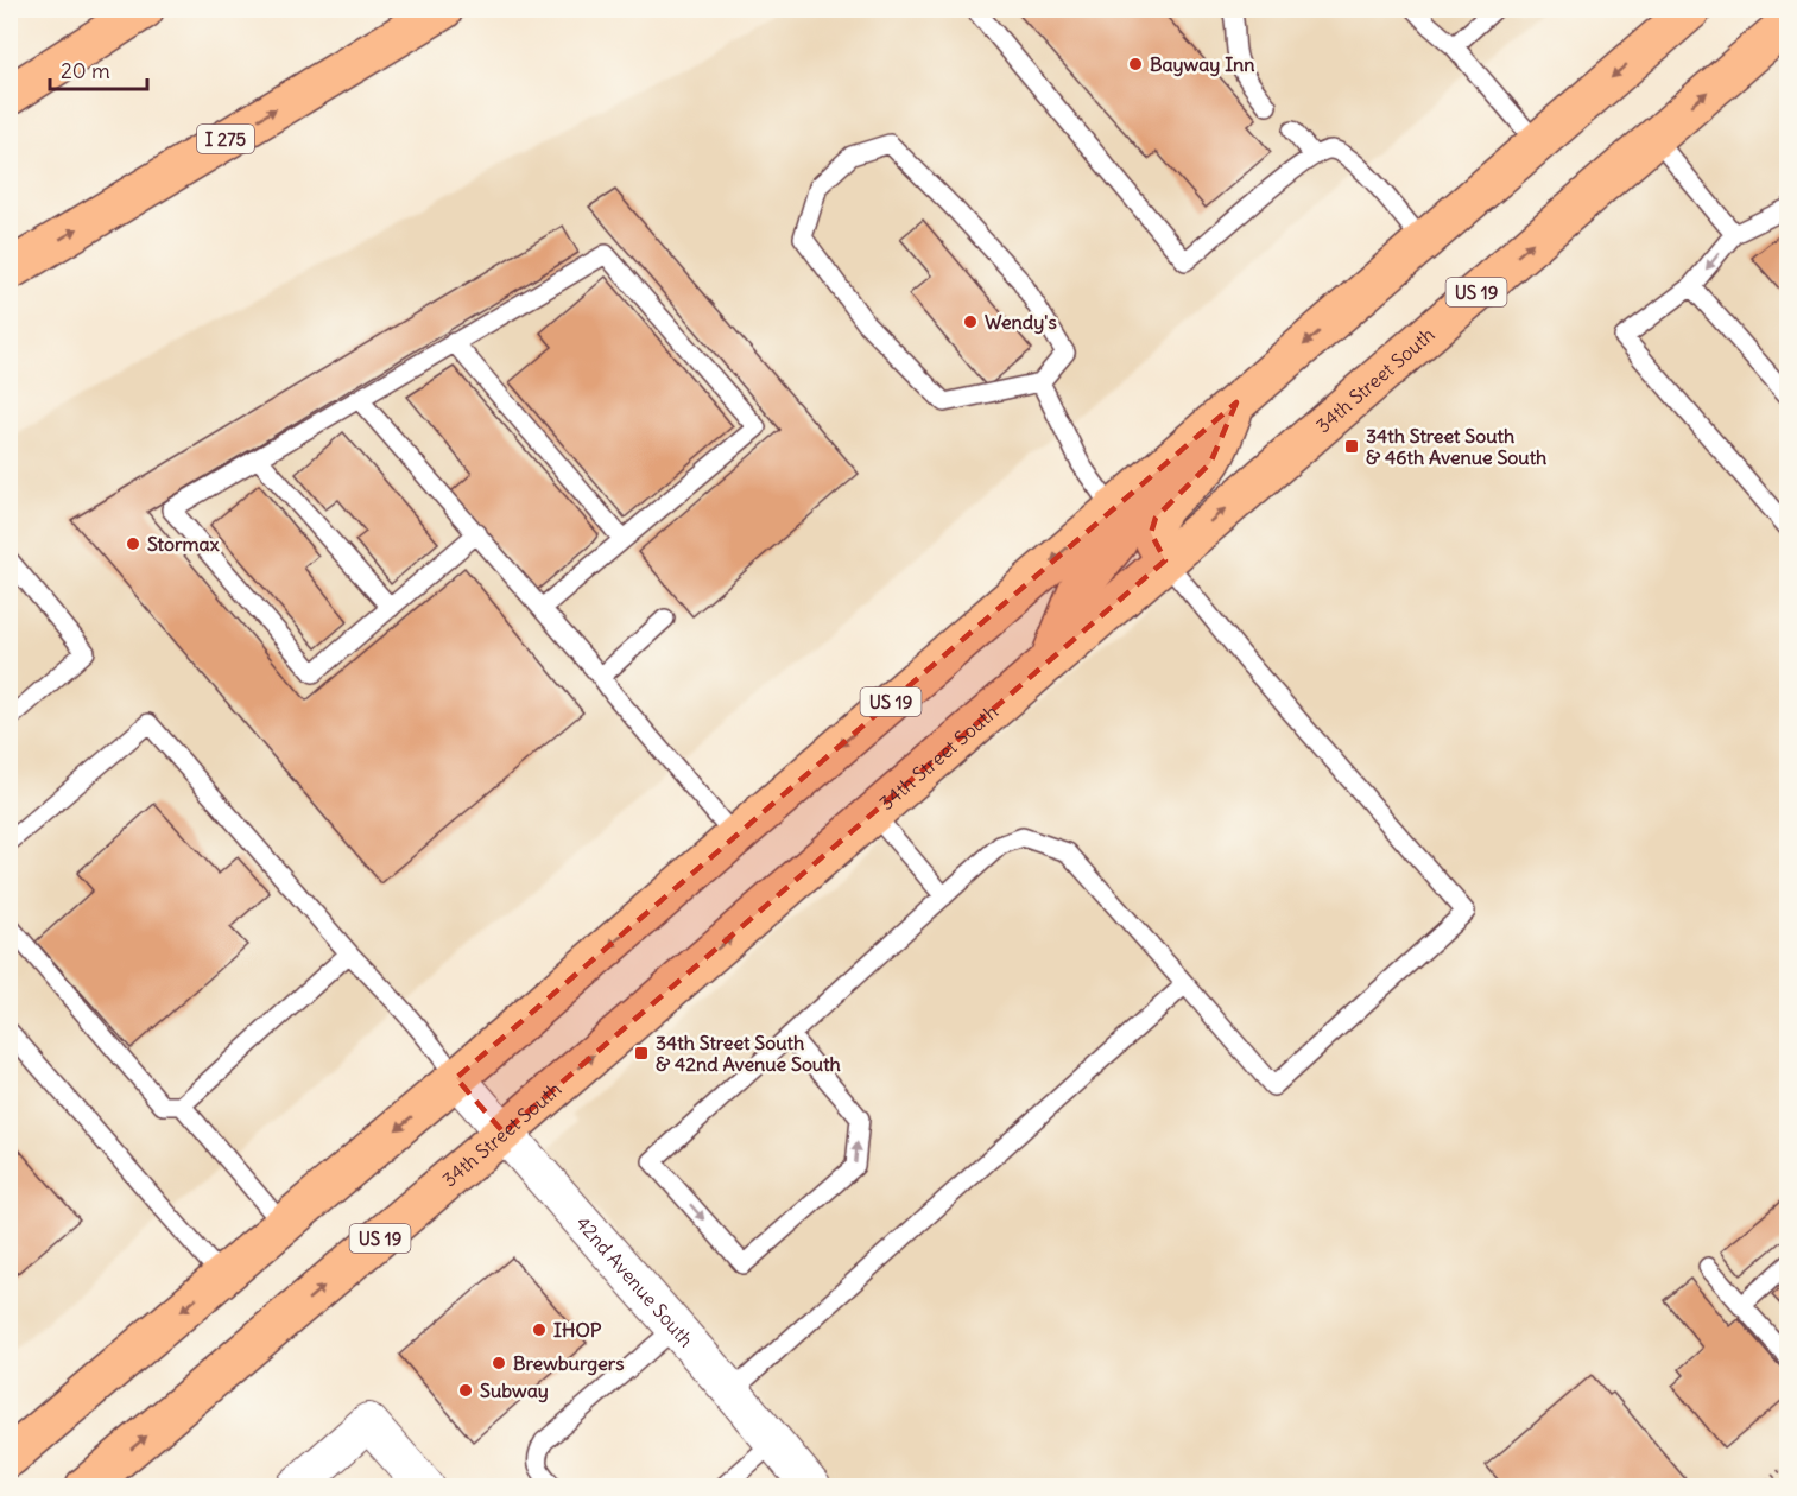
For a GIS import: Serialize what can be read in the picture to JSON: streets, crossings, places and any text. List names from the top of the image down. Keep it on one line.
{"streets":{"highway":["I 275","US 19","34th Street South"],"street":["42nd Avenue South"]},"crossings":[["US 19","42nd Avenue South"],["34th Street South","42nd Avenue South"]],"places":{"other":["Bayway Inn","Wendy's","Stormax","IHOP","Brewburgers","Subway"],"transit":["34th Street South & 46th Avenue South","34th Street South & 42nd Avenue South"]},"scale_bar":"20 m"}
